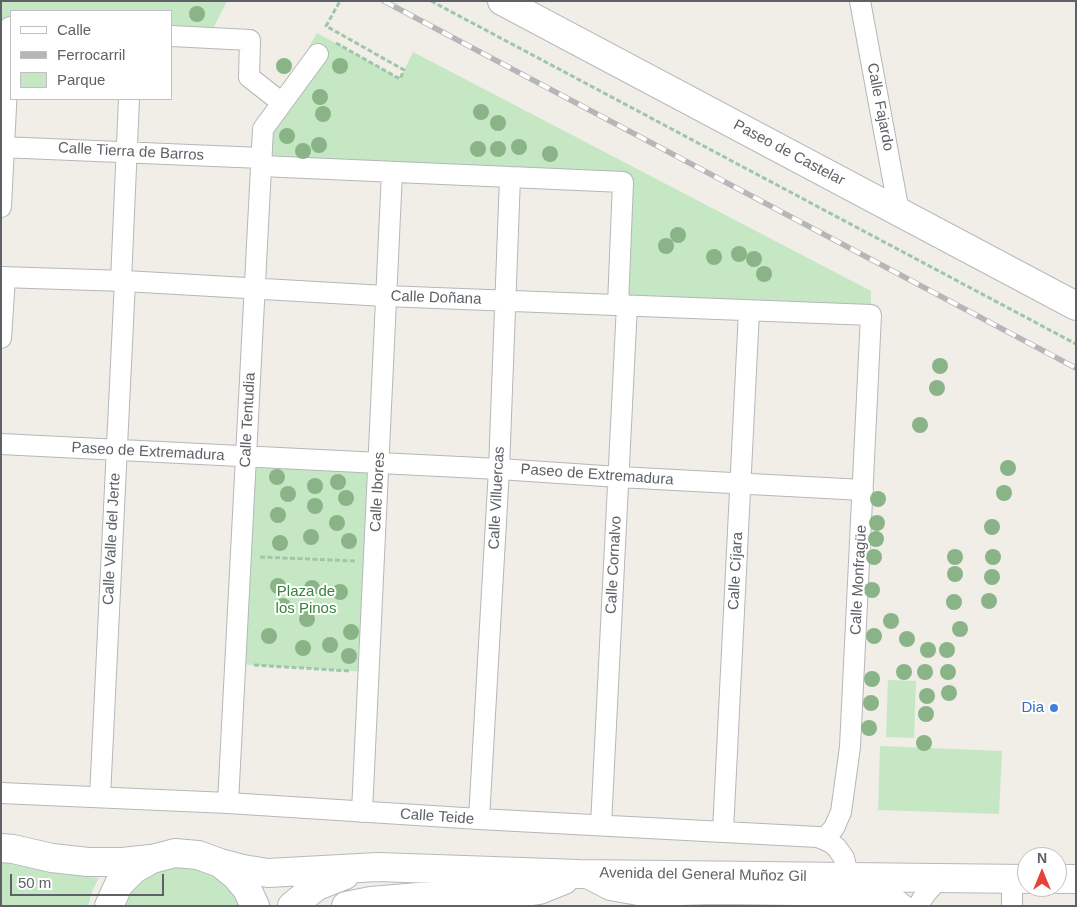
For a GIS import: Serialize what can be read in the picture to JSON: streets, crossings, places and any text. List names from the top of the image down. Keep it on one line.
{"streets":{"main road":["Paseo de Castelar","Avenida del General Muñoz Gil"],"street":["Calle Fajardo","Calle Tierra de Barros","Calle Doñana","Calle Tentudia","Paseo de Extremadura","Calle Ibores","Calle Villuercas","Calle Valle del Jerte","Calle Cornalvo","Calle Cíjara","Calle Monfragüe","Calle Teide"]},"crossings":[["Calle Fajardo","Paseo de Castelar"],["Calle Tierra de Barros","Calle Tentudia"],["Calle Tierra de Barros","Calle Ibores"],["Calle Tierra de Barros","Calle Villuercas"],["Calle Tierra de Barros","Calle Valle del Jerte"],["Calle Tierra de Barros","Calle Cornalvo"],["Calle Doñana","Calle Tentudia"],["Calle Doñana","Calle Ibores"],["Calle Doñana","Calle Villuercas"],["Calle Doñana","Calle Valle del Jerte"],["Calle Doñana","Calle Cornalvo"],["Calle Doñana","Calle Cíjara"],["Calle Doñana","Calle Monfragüe"],["Calle Tentudia","Paseo de Extremadura"],["Calle Tentudia","Calle Teide"],["Paseo de Extremadura","Calle Ibores"],["Paseo de Extremadura","Calle Villuercas"],["Paseo de Extremadura","Calle Valle del Jerte"],["Paseo de Extremadura","Calle Cornalvo"],["Paseo de Extremadura","Calle Cíjara"],["Paseo de Extremadura","Calle Monfragüe"],["Calle Ibores","Calle Teide"],["Calle Villuercas","Calle Cornalvo"],["Calle Villuercas","Calle Teide"],["Calle Valle del Jerte","Calle Teide"],["Calle Cornalvo","Calle Teide"],["Calle Cíjara","Calle Teide"],["Calle Monfragüe","Calle Teide"]],"parks":["Plaza de los Pinos"],"places":["Dia"],"legend":["Calle","Ferrocarril","Parque"],"scale_bar":"50 m","north":"top"}
